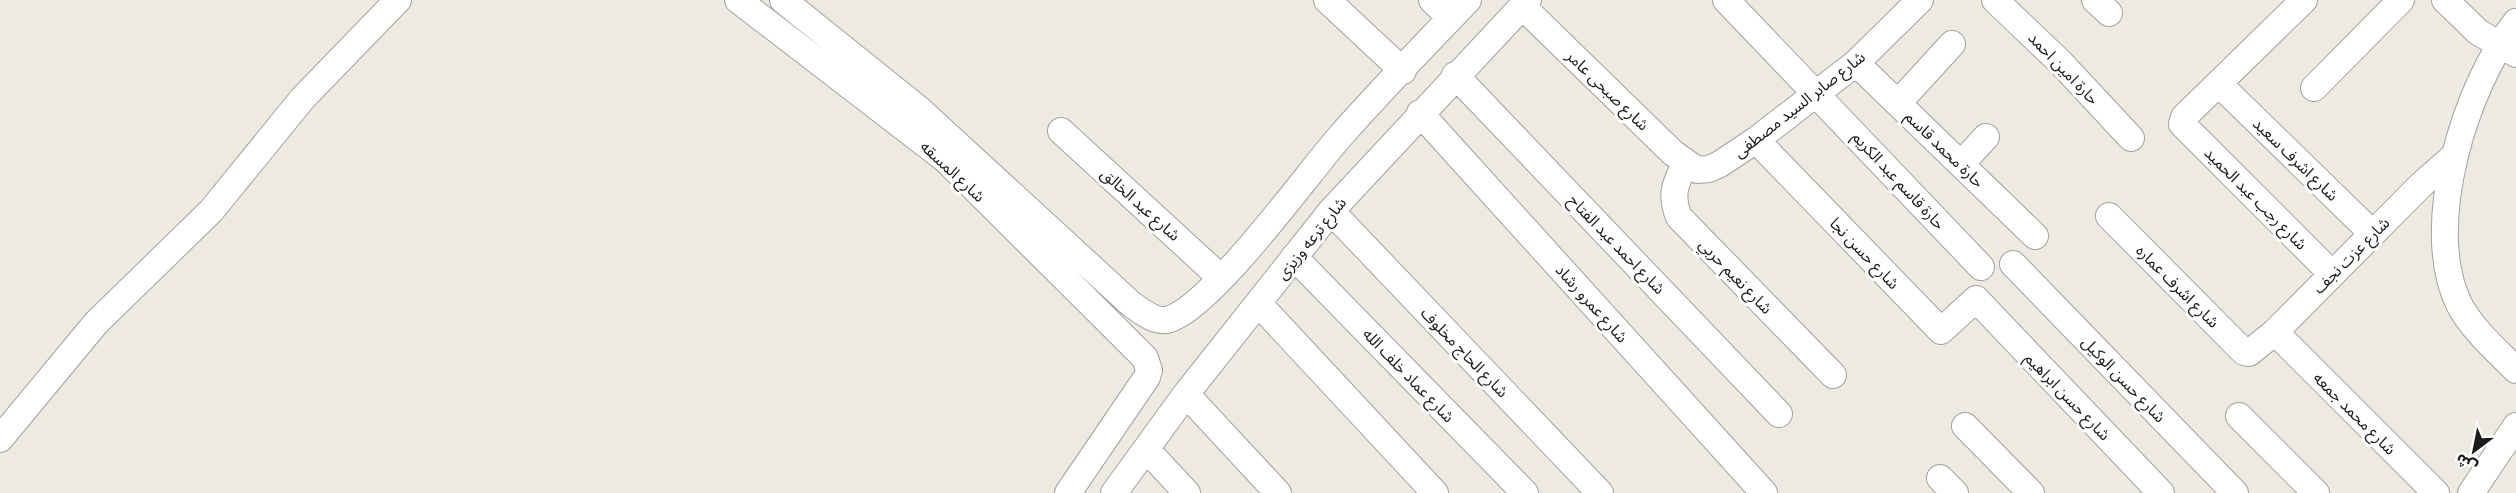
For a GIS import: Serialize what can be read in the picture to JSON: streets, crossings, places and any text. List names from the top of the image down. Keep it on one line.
{"streets":{"street":["حارة امين احمد","شارع صبحى عامر","شارع صابر السيد مصطفى","حارة محمد قاسم","شارع اشرف سعيد","شارع المسقه","حارة قاسم عبد الكريم","شارع رجب عبد الحميد","شارع عبد الخالق","شارع ترعه وزيزى","شارع احمد عبد الفتاح","شارع حسن نجا","شارع عزت نجف","شارع نعيم حربي","شارع اشرف عماره","شارع عمرو رشاد","شارع الحاج مخلوف","شارع عماد خلف الله","شارع حسن الوكيل","شارع حسن ابراهيم","شارع محمد جمعه"]},"crossings":[["شارع صبحى عامر","شارع صابر السيد مصطفى"],["شارع صبحى عامر","شارع ترعه وزيزى"],["شارع صبحى عامر","شارع نعيم حربي"],["شارع صابر السيد مصطفى","حارة محمد قاسم"],["شارع صابر السيد مصطفى","حارة قاسم عبد الكريم"],["شارع صابر السيد مصطفى","شارع حسن نجا"],["شارع صابر السيد مصطفى","شارع نعيم حربي"],["شارع اشرف سعيد","شارع رجب عبد الحميد"],["شارع اشرف سعيد","شارع عزت نجف"],["شارع المسقه","شارع عبد الخالق"],["شارع رجب عبد الحميد","شارع عزت نجف"],["شارع ترعه وزيزى","شارع احمد عبد الفتاح"],["شارع ترعه وزيزى","شارع عمرو رشاد"],["شارع ترعه وزيزى","شارع الحاج مخلوف"],["شارع ترعه وزيزى","شارع عماد خلف الله"],["شارع حسن نجا","شارع حسن ابراهيم"],["شارع عزت نجف","شارع اشرف عماره"],["شارع عزت نجف","شارع محمد جمعه"]],"north":"bottom left"}
